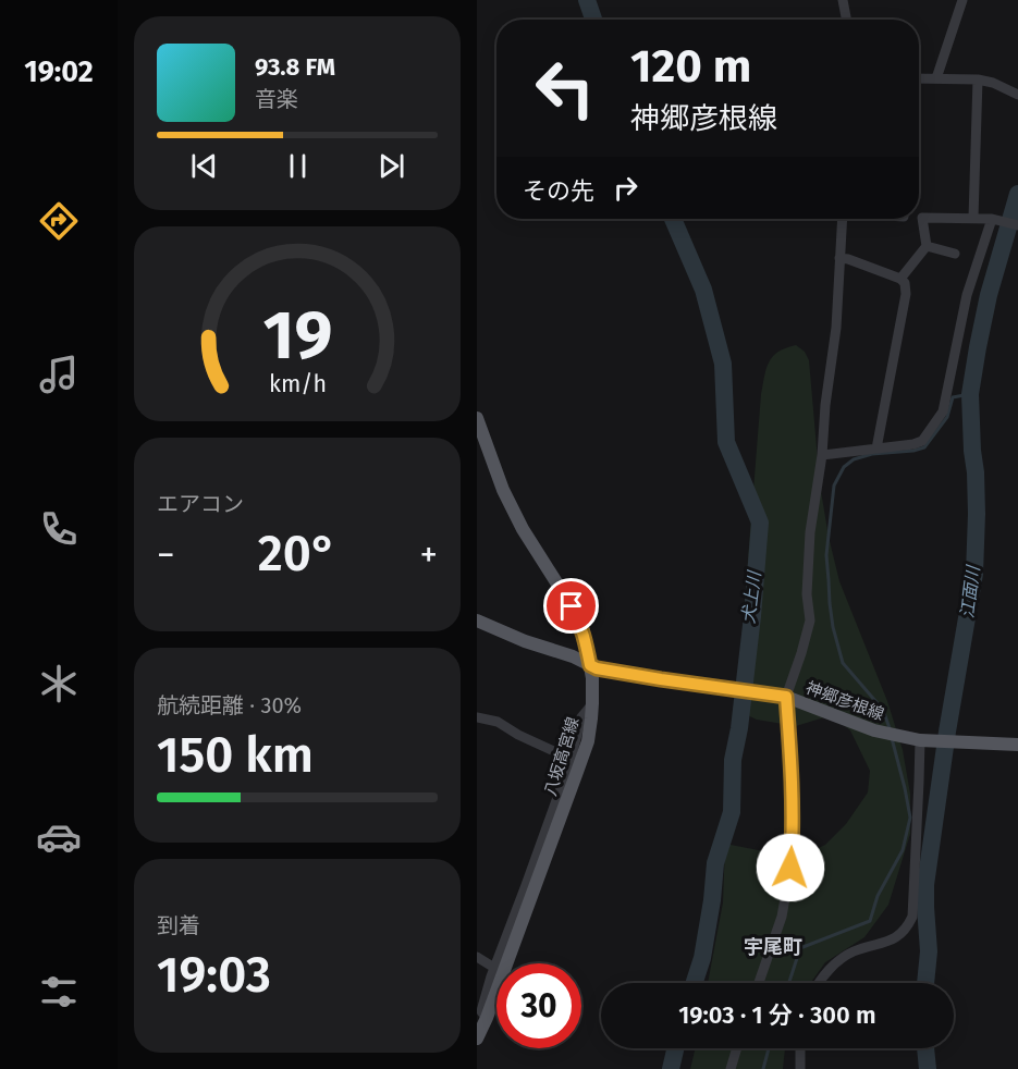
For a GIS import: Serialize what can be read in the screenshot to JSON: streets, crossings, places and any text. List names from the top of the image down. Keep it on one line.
{"streets":{"main road":["神郷彦根線","八坂高宮線"]},"crossings":[["神郷彦根線","八坂高宮線"]],"districts":["宇尾町"],"water":["江面川","犬上川"],"page":{"tabs":"19:02","turn":["120 m","神郷彦根線"],"song":["93.8 FM","音楽"],"then":"その先","tile":["エアコン",["航続距離 · 30%","150 km"],["到着","19:03"]],"heat":["−","20°","+"],"limit":"30","trip":"19:03 · 1 分 · 300 m","gauge":["19","km/h"]}}
